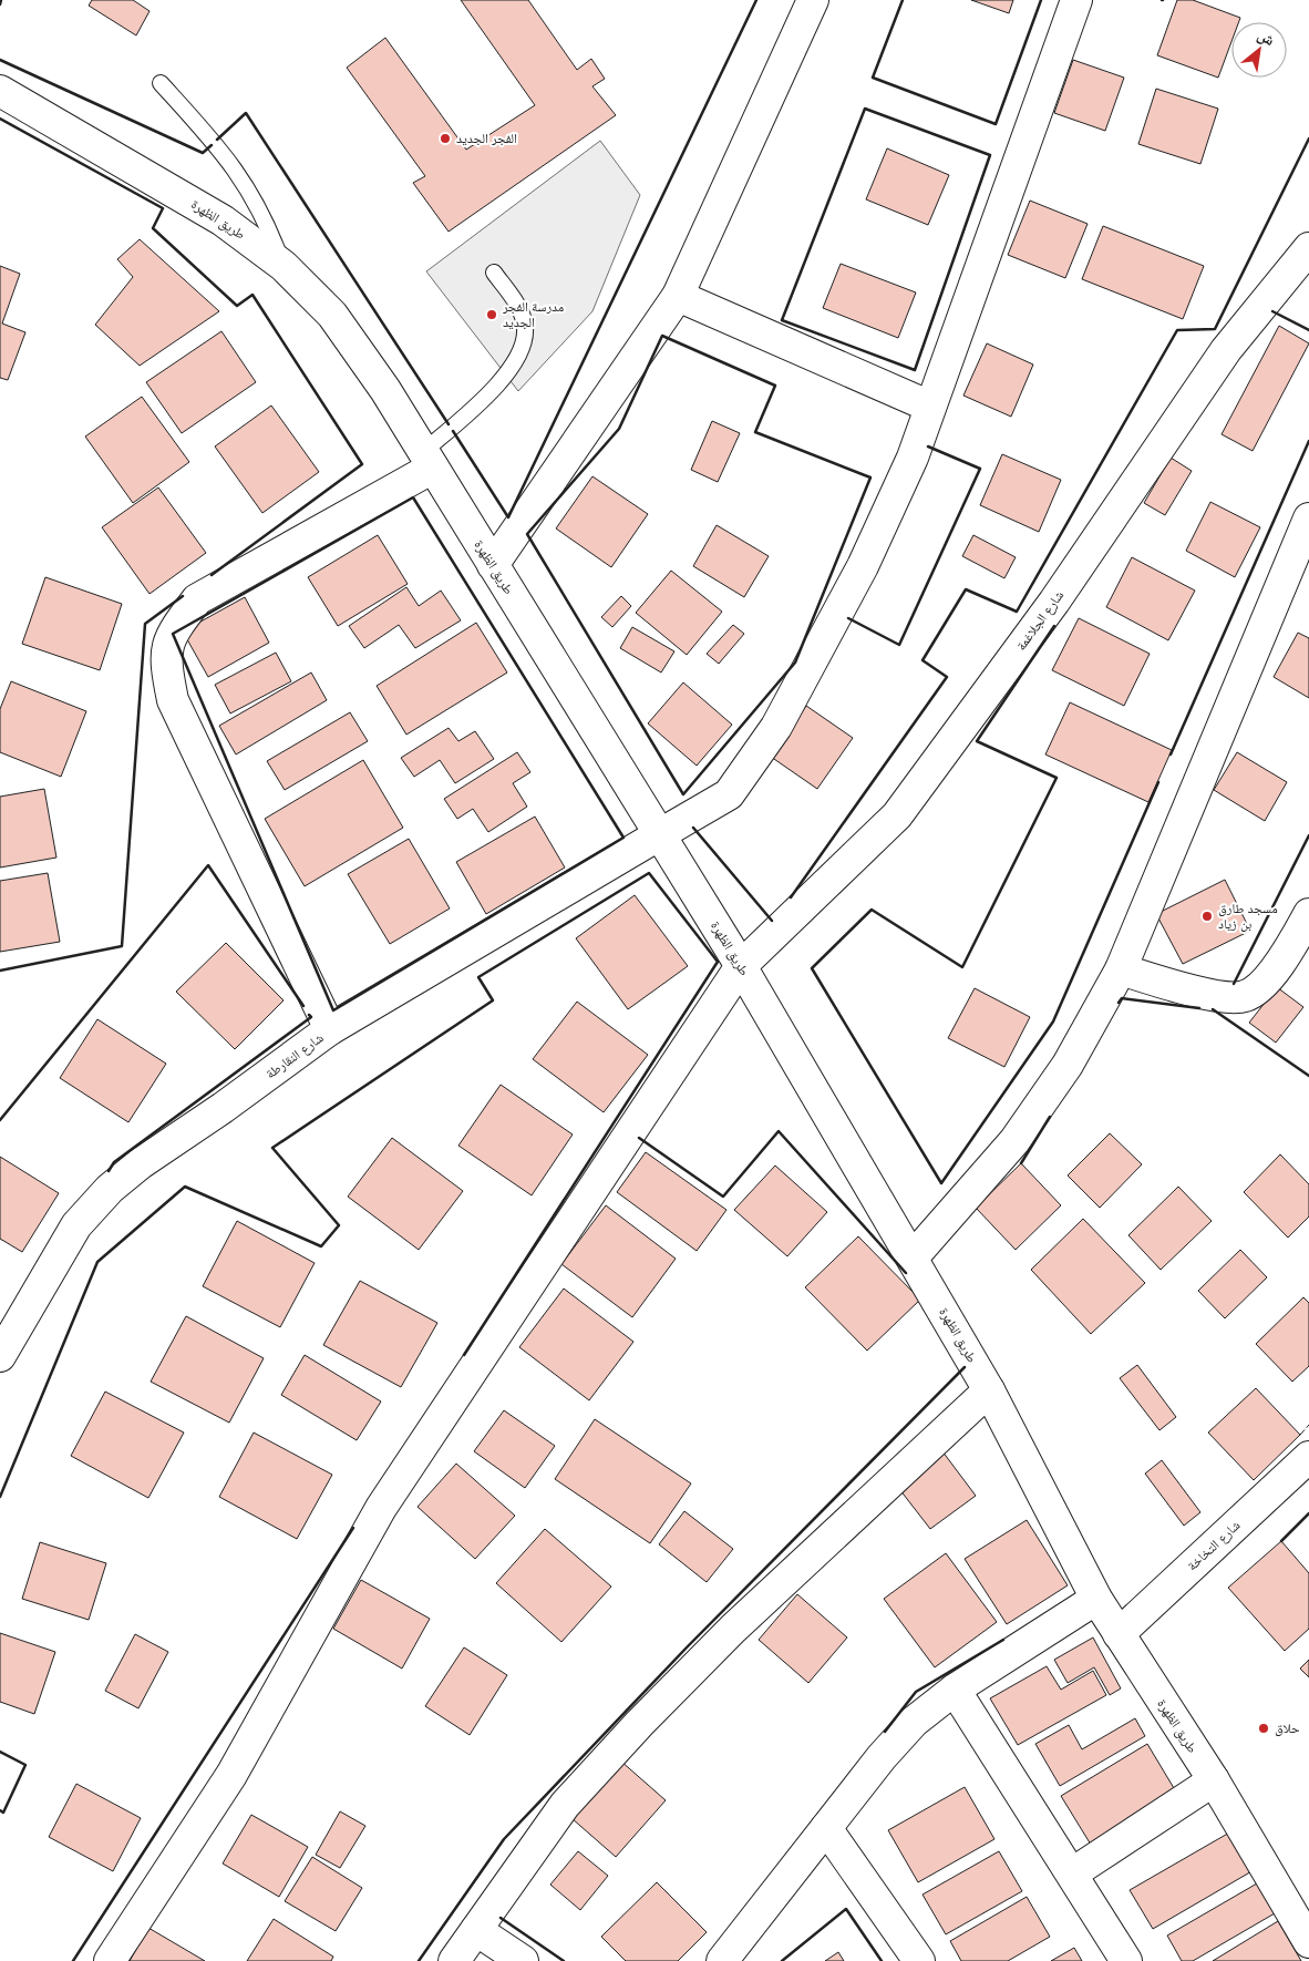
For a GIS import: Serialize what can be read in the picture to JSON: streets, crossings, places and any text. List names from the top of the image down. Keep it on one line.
{"streets":{"street":["طريق الظهرة","شارع الجلاغمة","شارع النقارطة","شارع التخاخة"]},"crossings":[["طريق الظهرة","شارع الجلاغمة"],["طريق الظهرة","شارع النقارطة"],["طريق الظهرة","شارع التخاخة"]],"places":["الفجر الجديد","مدرسة الفجر الجديد","مسجد طارق بن زياد","حلاق"],"north":"top right"}
